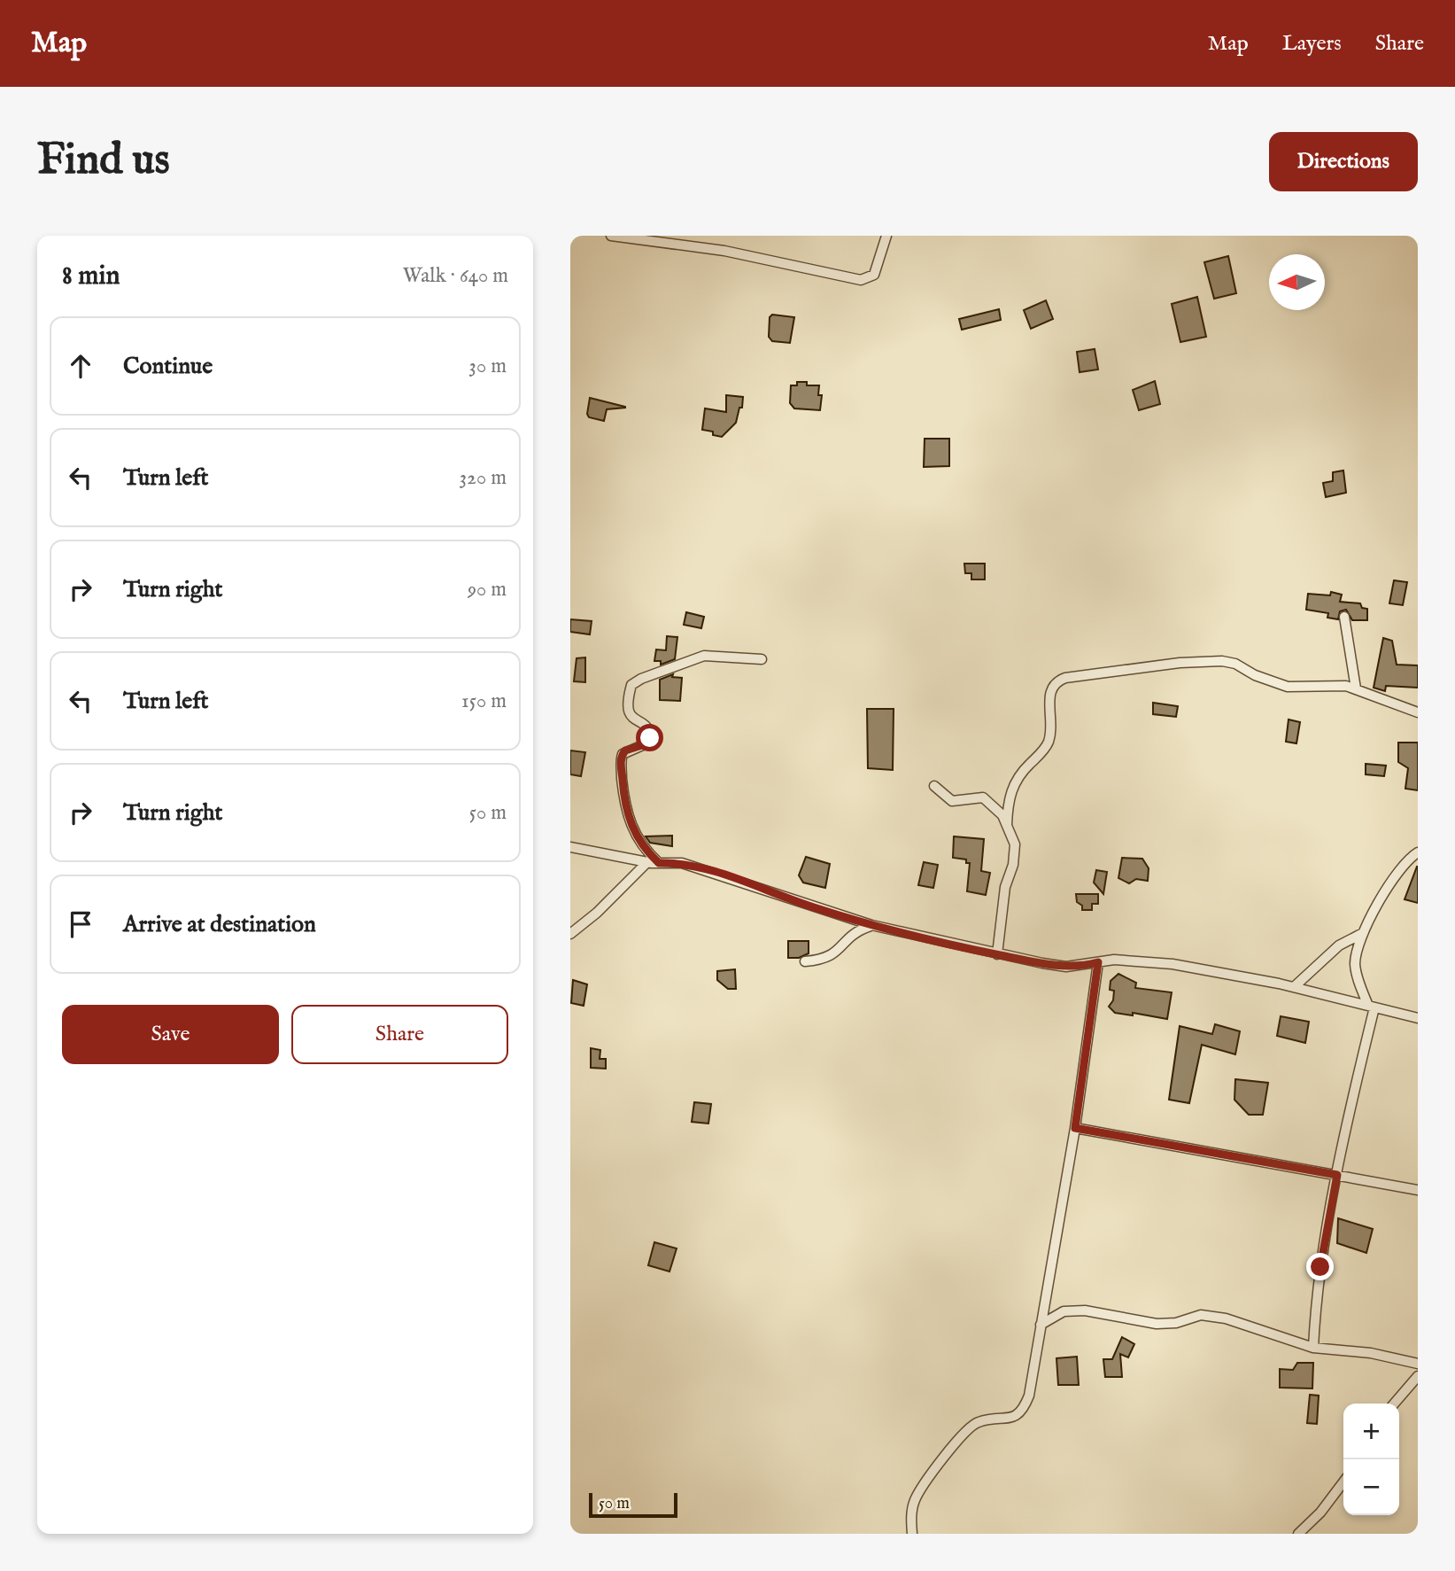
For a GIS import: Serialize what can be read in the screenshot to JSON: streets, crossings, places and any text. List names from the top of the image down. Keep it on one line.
{"scale_bar":"50 m","north":"left","page":{"header":"Map","nav":["Map","Layers","Share"],"buttons":["Directions",["Save","Share"]],"title":"Find us","heading":["8 min","Walk · 640 m"],"list":[["Continue","30 m"],["Turn left","320 m"],["Turn right","90 m"],["Turn left","150 m"],["Turn right","50 m"],"Arrive at destination"],"map_buttons":["+","−"],"scale":"50 m"}}
